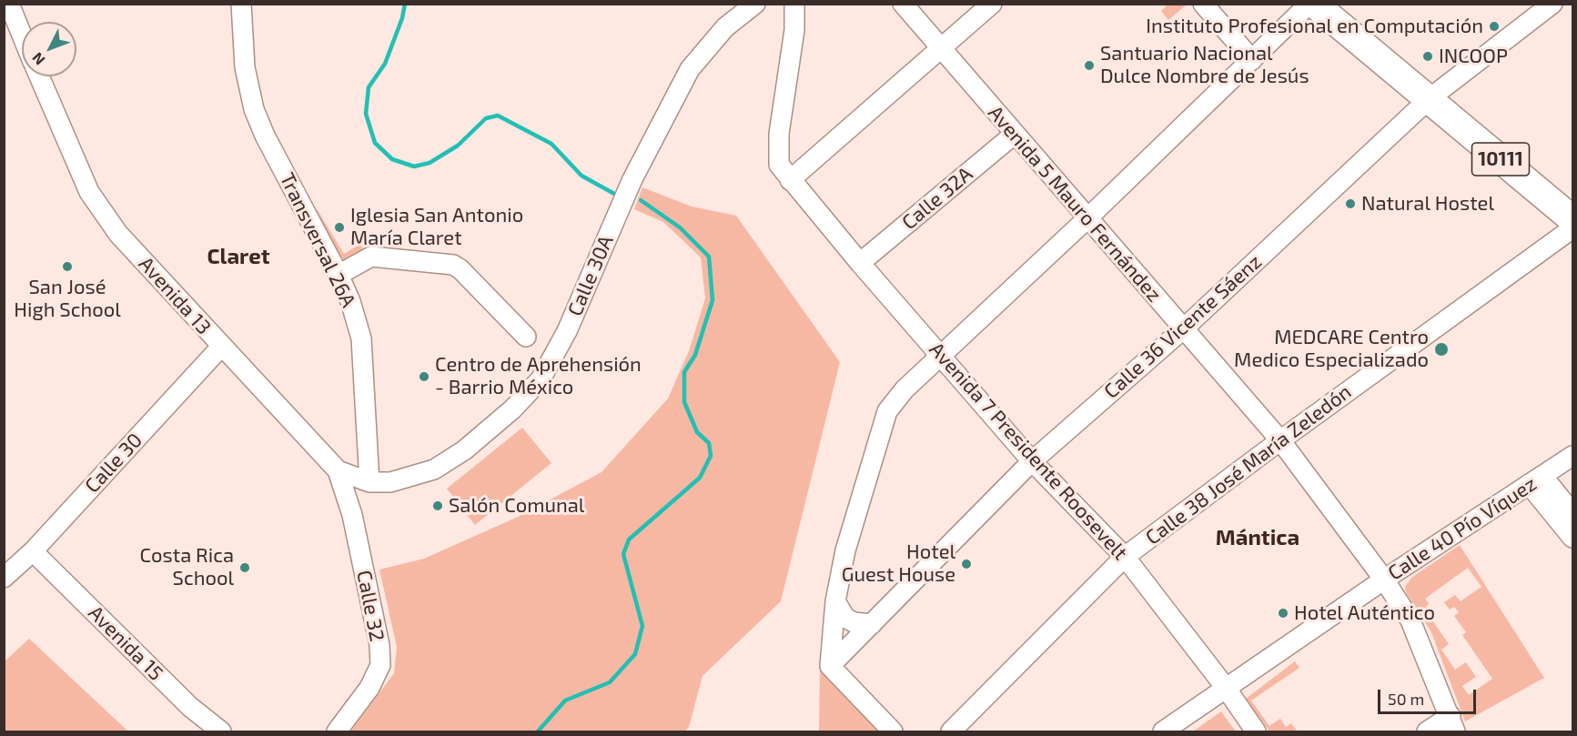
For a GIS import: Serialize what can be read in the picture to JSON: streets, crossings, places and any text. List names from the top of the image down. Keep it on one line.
{"streets":{"highway":["10111"],"street":["Calle 32A","Avenida 5 Mauro Fernández","Transversal 26A","Calle 30A","Avenida 13","Calle 36 Vicente Sáenz","Avenida 7 Presidente Roosevelt","Calle 30","Calle 38 José María Zeledón","Calle 40 Pío Víquez","Calle 32","Avenida 15"]},"crossings":[["10111","Calle 36 Vicente Sáenz"],["Calle 32A","Avenida 5 Mauro Fernández"],["Calle 32A","Avenida 7 Presidente Roosevelt"],["Avenida 5 Mauro Fernández","Calle 36 Vicente Sáenz"],["Avenida 5 Mauro Fernández","Calle 38 José María Zeledón"],["Avenida 5 Mauro Fernández","Calle 40 Pío Víquez"],["Transversal 26A","Calle 30A"],["Transversal 26A","Avenida 13"],["Calle 30A","Avenida 13"],["Avenida 13","Calle 30"],["Avenida 13","Calle 32"],["Calle 36 Vicente Sáenz","Avenida 7 Presidente Roosevelt"],["Avenida 7 Presidente Roosevelt","Calle 38 José María Zeledón"],["Avenida 7 Presidente Roosevelt","Calle 40 Pío Víquez"],["Calle 30","Avenida 15"]],"districts":["Claret","Mántica"],"places":["Instituto Profesional en Computación","INCOOP","Santuario Nacional Dulce Nombre de Jesús","Natural Hostel","Iglesia San Antonio María Claret","San José High School","MEDCARE Centro Medico Especializado","Centro de Aprehensión - Barrio México","Salón Comunal","Hotel Guest House","Costa Rica School","Hotel Auténtico"],"scale_bar":"50 m","north":"bottom left"}
